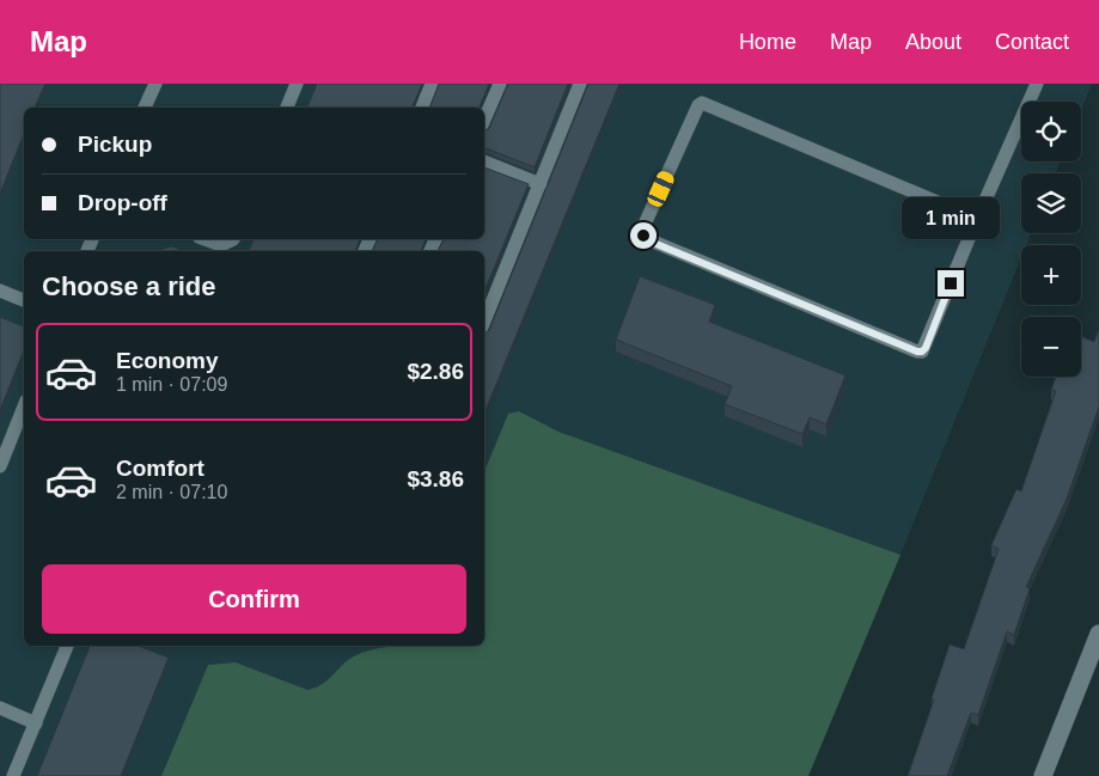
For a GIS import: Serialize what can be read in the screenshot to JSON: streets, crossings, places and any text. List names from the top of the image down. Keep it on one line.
{"page":{"header":"Map","nav":["Home","Map","About","Contact"],"map_buttons":["+","−"],"banner":["Pickup","Drop-off"],"bubble":"1 min","heading":"Choose a ride","list":[{"name":"Economy","note":"1 min · 07:09","value":"$2.86"},{"name":"Comfort","note":"2 min · 07:10","value":"$3.86"}],"buttons":"Confirm"}}
